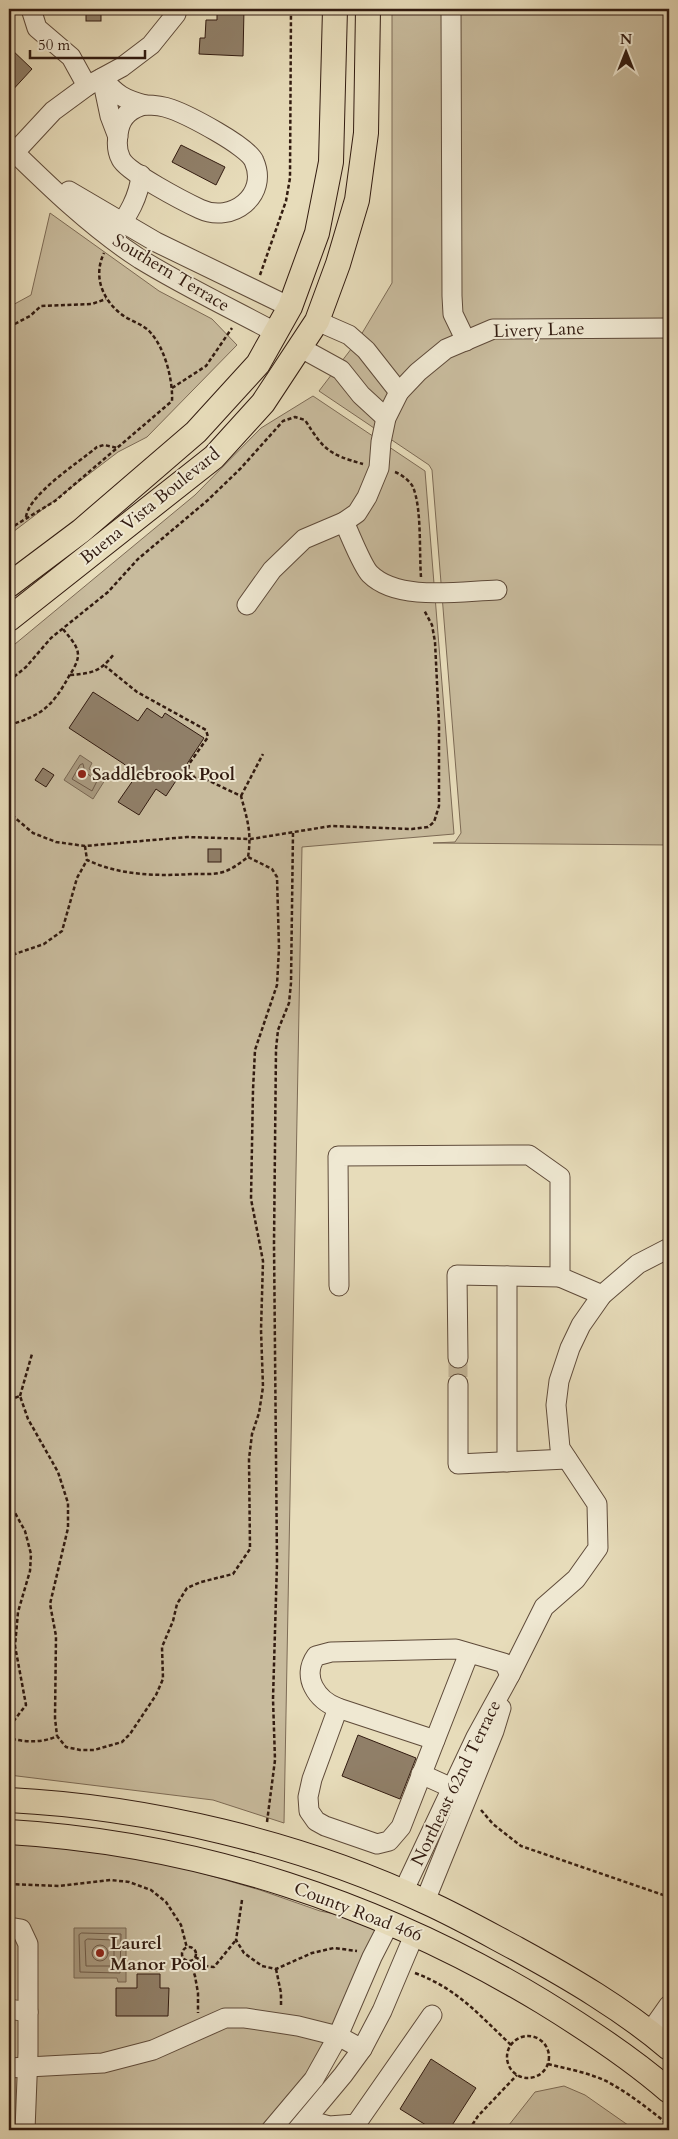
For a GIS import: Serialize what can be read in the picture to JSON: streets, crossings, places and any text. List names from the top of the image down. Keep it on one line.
{"streets":{"main road":["Buena Vista Boulevard","County Road 466"],"street":["Southern Terrace","Livery Lane","Northeast 62nd Terrace"]},"crossings":[["Southern Terrace","Buena Vista Boulevard"],["Northeast 62nd Terrace","County Road 466"]],"places":["Saddlebrook Pool","Laurel Manor Pool"],"scale_bar":"50 m","north":"top"}
